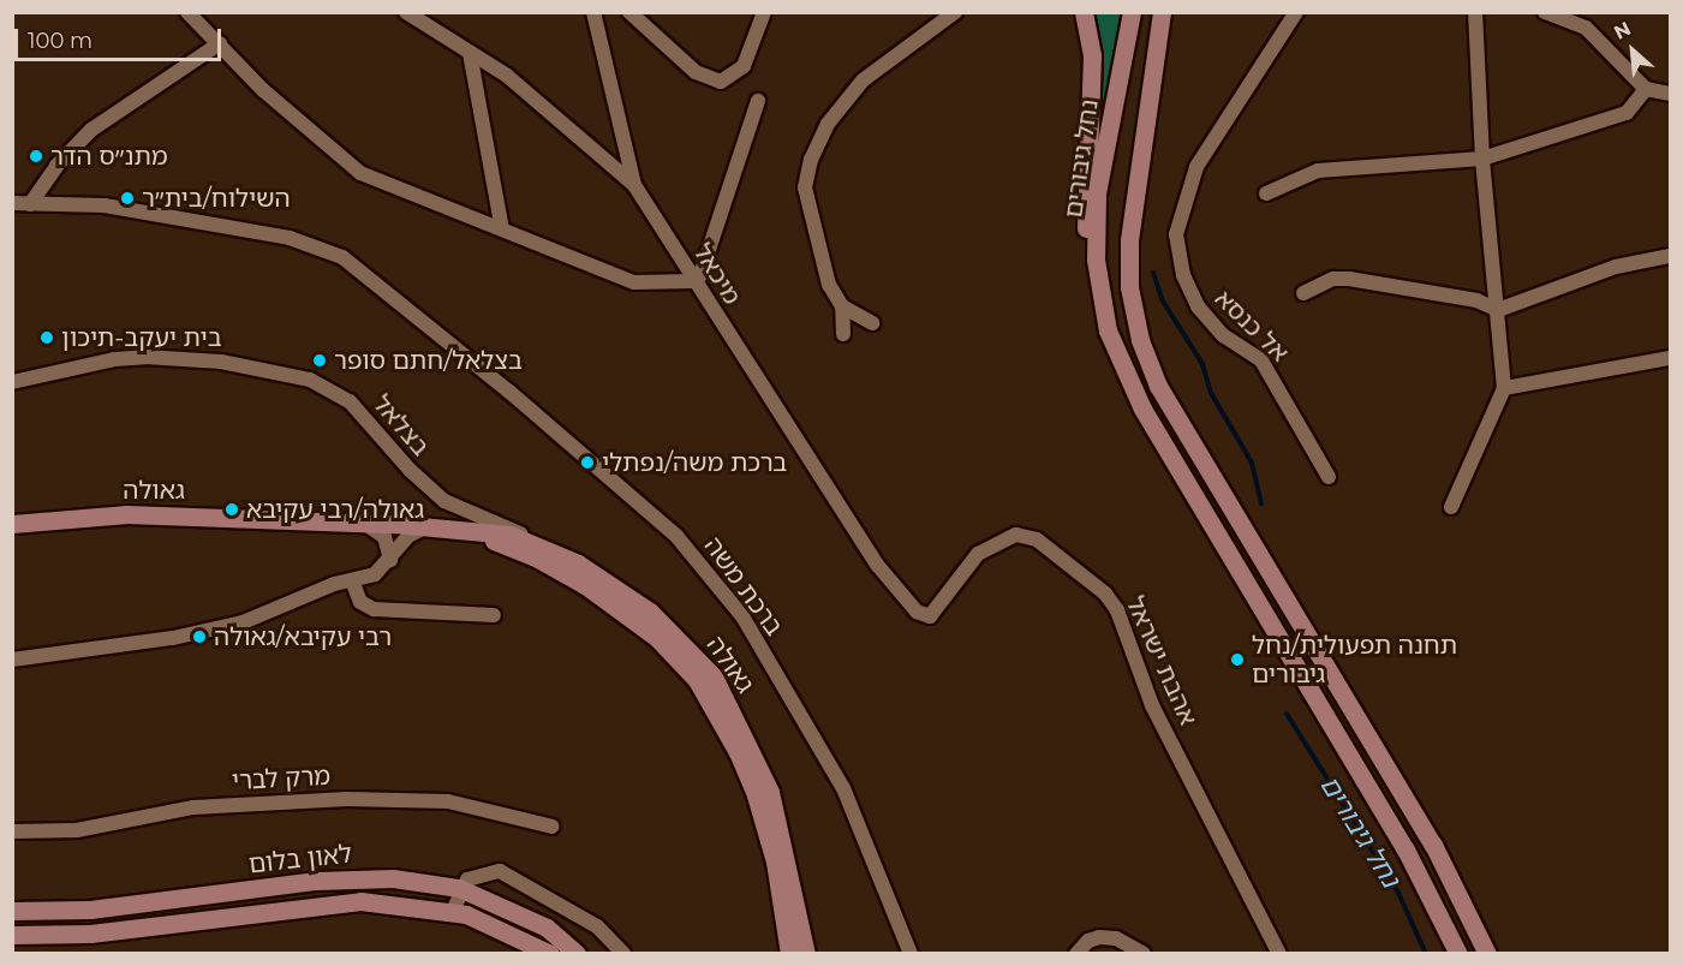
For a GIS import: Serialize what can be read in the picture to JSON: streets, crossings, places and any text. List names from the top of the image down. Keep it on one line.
{"streets":{"street":["נחל גיבורים","מיכאל","אל כנסא","בצלאל","גאולה","ברכת משה","אהבת ישראל","מרק לברי","לאון בלום"]},"crossings":[["מיכאל","אהבת ישראל"],["בצלאל","גאולה"]],"water":["נחל גיבורים"],"places":["מתנ״ס הדר","השילוח/בית״ר","בית יעקב-תיכון","בצלאל/חתם סופר","ברכת משה/נפתלי","גאולה/רבי עקיבא","רבי עקיבא/גאולה","תחנה תפעולית/נחל גיבורים"],"scale_bar":"100 m","north":"top left"}
